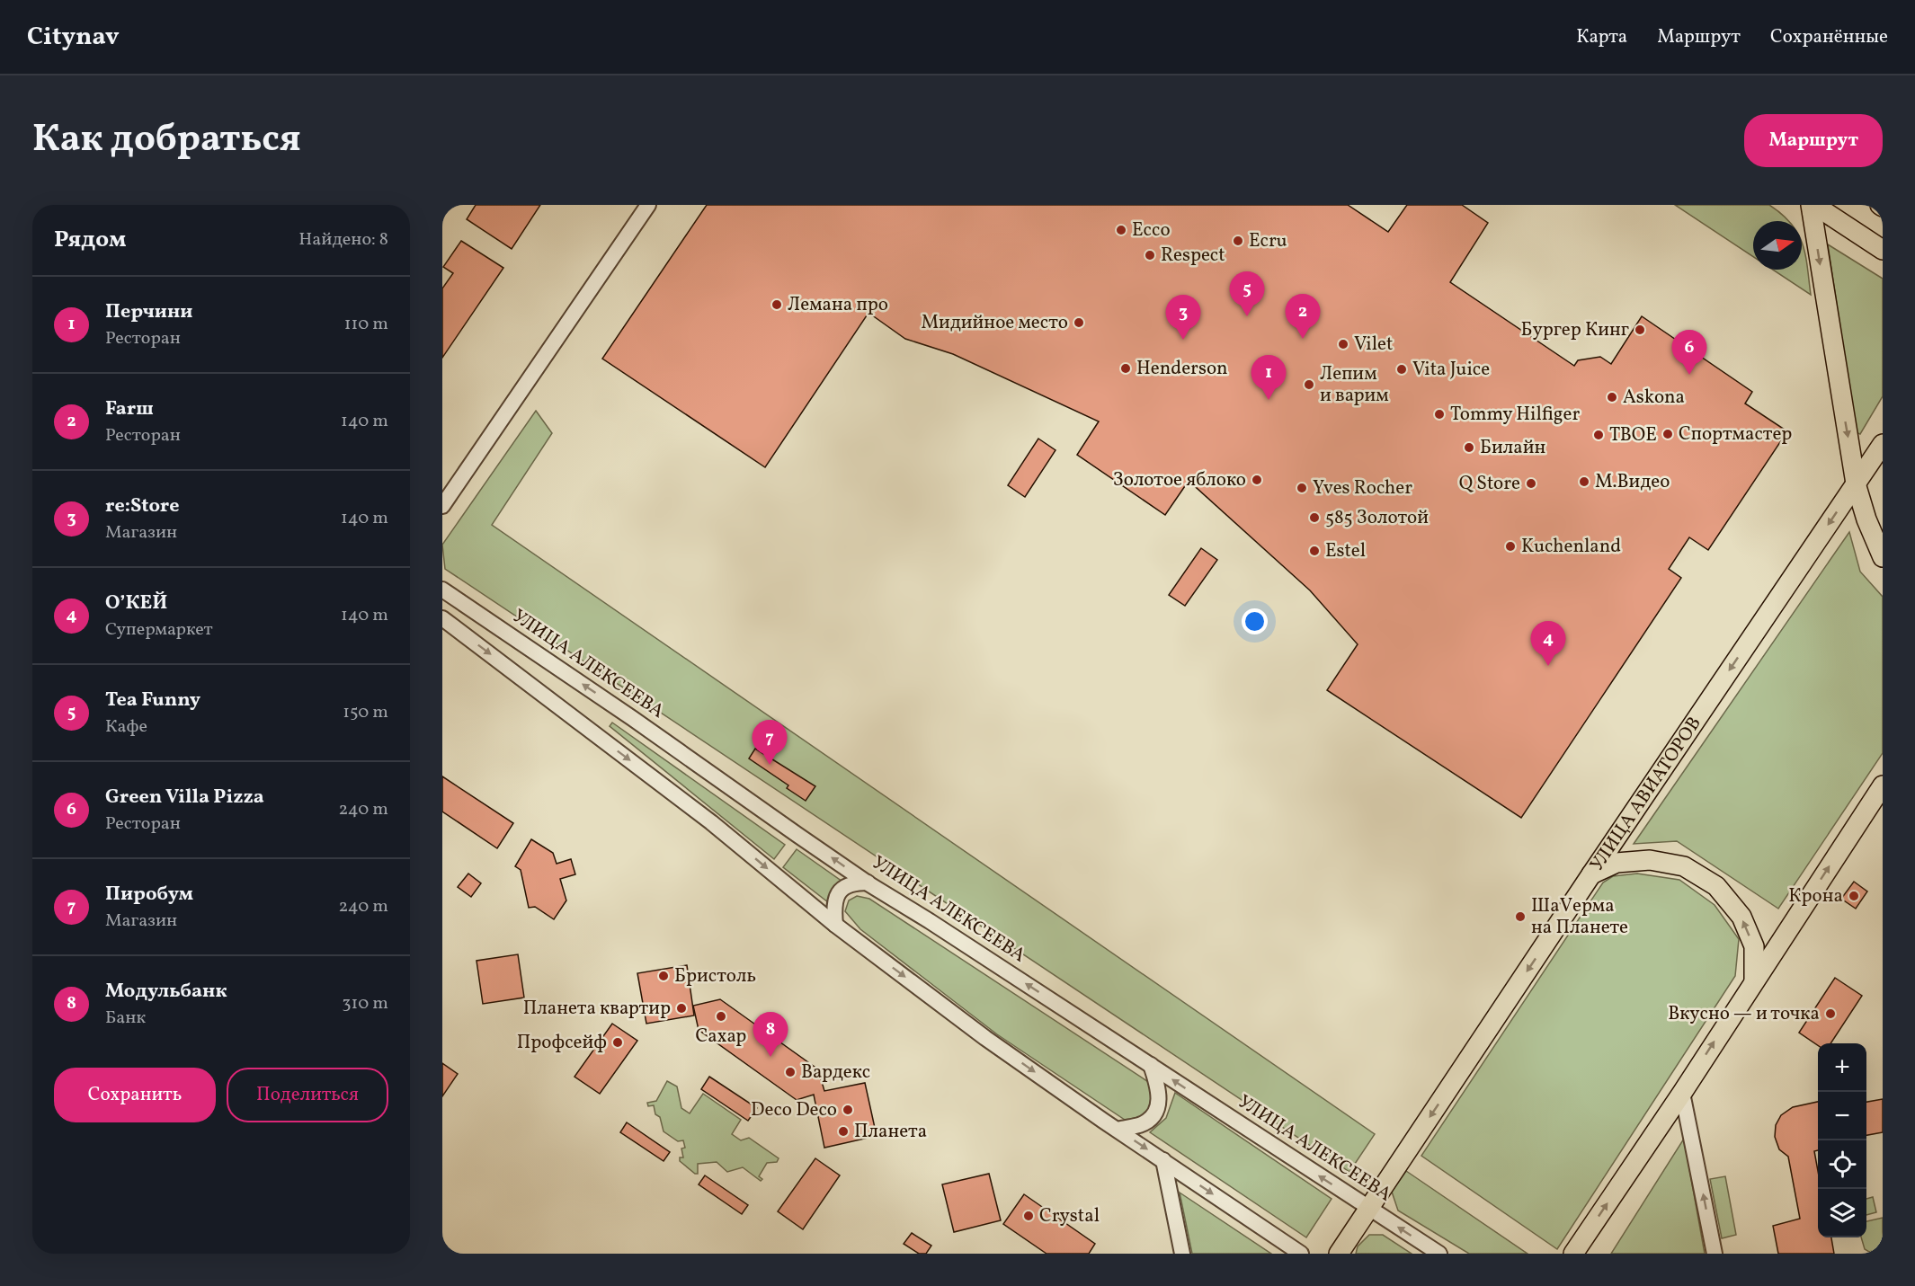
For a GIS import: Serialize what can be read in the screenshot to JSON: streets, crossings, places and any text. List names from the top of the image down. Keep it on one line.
{"streets":{"main road":["УЛИЦА АВИАТОРОВ"],"street":["УЛИЦА АЛЕКСЕЕВА"]},"crossings":[["УЛИЦА АЛЕКСЕЕВА","УЛИЦА АВИАТОРОВ"]],"one_way":["УЛИЦА АВИАТОРОВ"],"places":["Ecco","Ecru","Respect","Лемана про","Мидийное место","Бургер Кинг","Vilet","Henderson","Vita Juice","Лепим и варим","Askona","Tommy Hilfiger","Спортмастер","ТВОЕ","Билайн","Золотое яблоко","М.Видео","Q Store","Yves Rocher","585 Золотой","Kuchenland","Estel","Крона","ШаVерма на Планете","Бристоль","Планета квартир","Вкусно — и точка","Сахар","Профсейф","Вардекс","Deco Deco","Планета","Crystal"],"north":"right","page":{"header":"Citynav","nav":["Карта","Маршрут","Сохранённые"],"title":"Как добраться","buttons":["Маршрут",["Сохранить","Поделиться"]],"heading":["Рядом","Найдено: 8"],"pins":["5","2","3","6","1","4","7","8"],"list":[{"mark":"1","name":"Перчини","note":"Ресторан","value":"110 m"},{"mark":"2","name":"Farш","note":"Ресторан","value":"140 m"},{"mark":"3","name":"re:Store","note":"Магазин","value":"140 m"},{"mark":"4","name":"О’КЕЙ","note":"Супермаркет","value":"140 m"},{"mark":"5","name":"Tea Funny","note":"Кафе","value":"150 m"},{"mark":"6","name":"Green Villa Pizza","note":"Ресторан","value":"240 m"},{"mark":"7","name":"Пиробум","note":"Магазин","value":"240 m"},{"mark":"8","name":"Модульбанк","note":"Банк","value":"310 m"}],"map_buttons":["+","−"]}}
